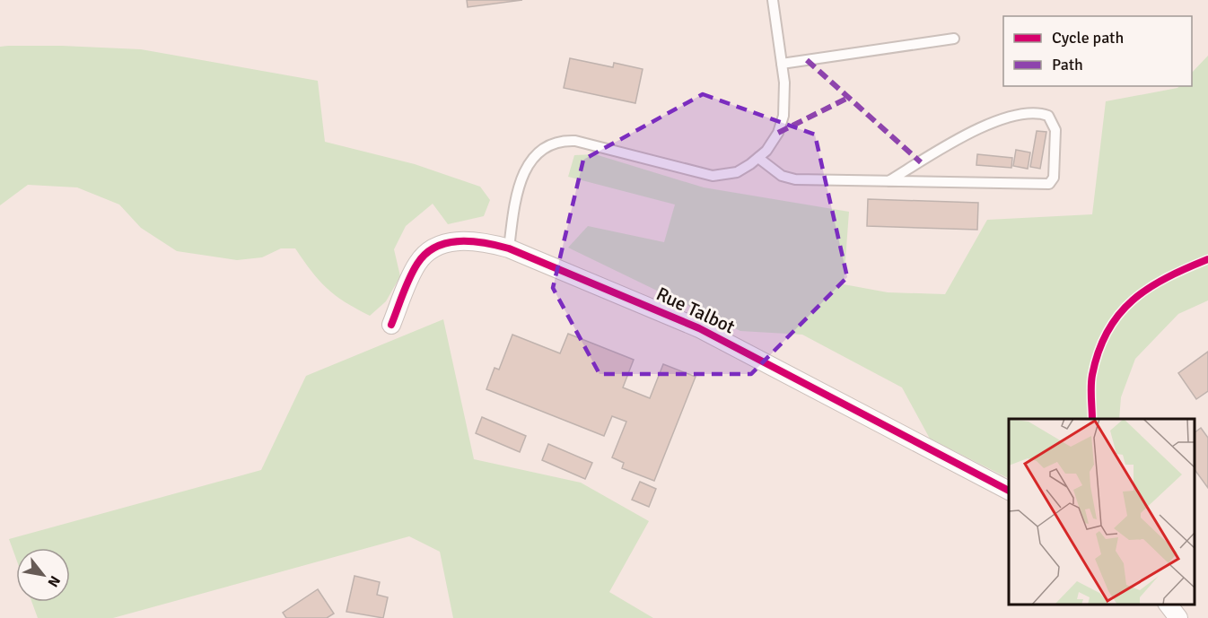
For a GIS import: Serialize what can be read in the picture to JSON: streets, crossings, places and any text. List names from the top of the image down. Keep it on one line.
{"streets":{"street":["Rue Talbot"]},"legend":["Cycle path","Path"],"north":"bottom right"}
